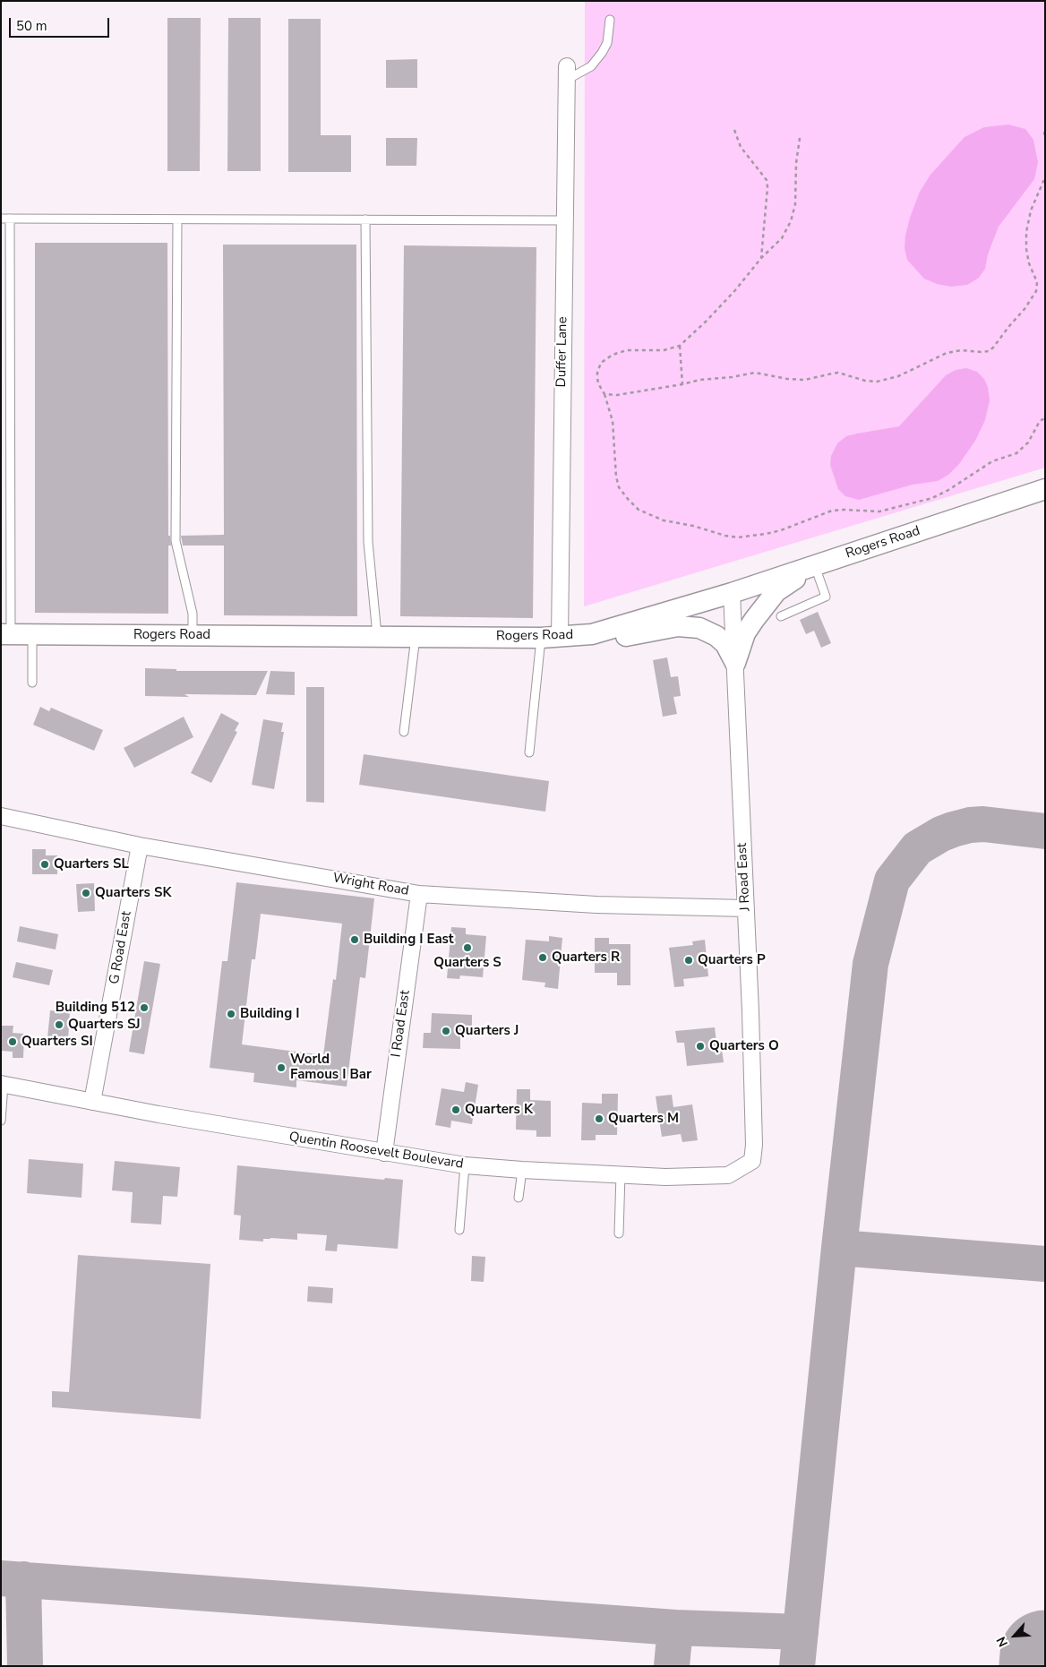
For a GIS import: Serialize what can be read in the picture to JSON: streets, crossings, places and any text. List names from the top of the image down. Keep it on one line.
{"streets":{"street":["Duffer Lane","Rogers Road","J Road East","Wright Road","G Road East","I Road East","Quentin Roosevelt Boulevard"]},"crossings":[["Duffer Lane","Rogers Road"],["Rogers Road","J Road East"],["J Road East","Wright Road"],["J Road East","Quentin Roosevelt Boulevard"],["Wright Road","G Road East"],["Wright Road","I Road East"],["G Road East","Quentin Roosevelt Boulevard"],["I Road East","Quentin Roosevelt Boulevard"]],"places":["Quarters SL","Quarters SK","Building I East","Quarters S","Quarters R","Quarters P","Building 512","Building I","Quarters SJ","Quarters J","Quarters SI","Quarters O","World Famous I Bar","Quarters K","Quarters M"],"scale_bar":"50 m","north":"bottom left"}
